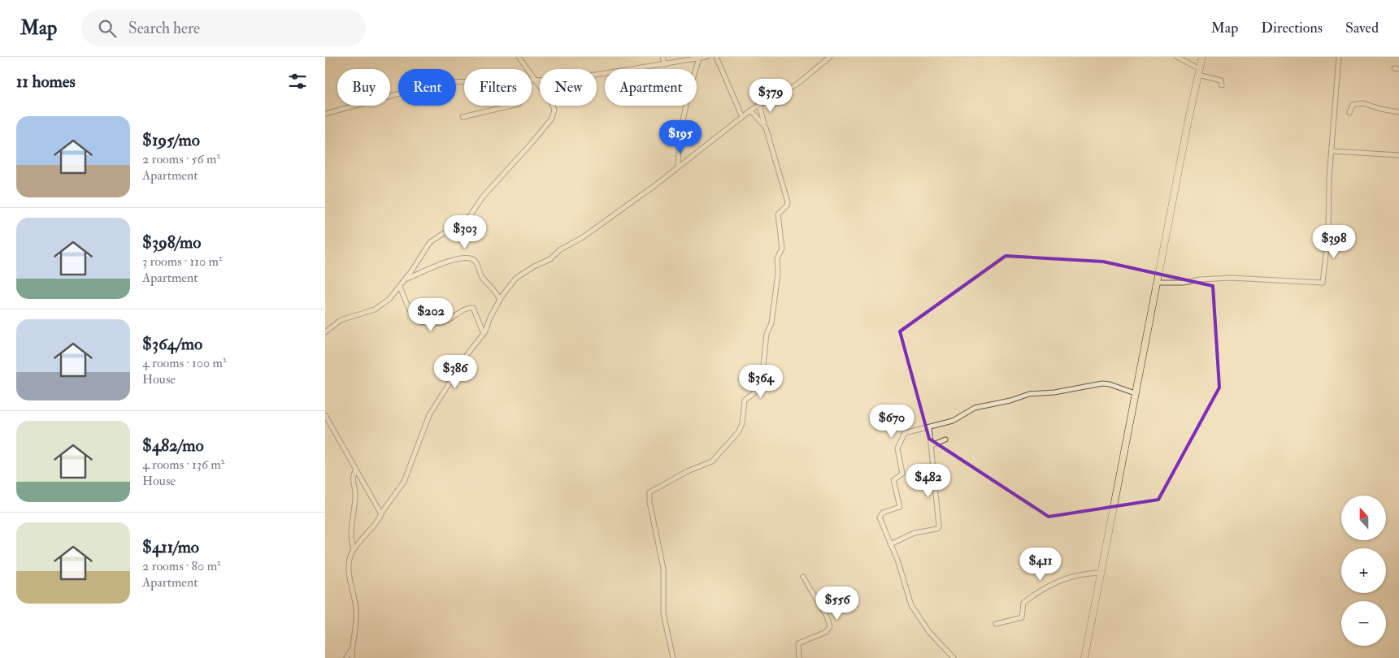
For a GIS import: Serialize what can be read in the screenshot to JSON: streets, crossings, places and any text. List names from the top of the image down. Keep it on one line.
{"north":"top","page":{"header":"Map","search":"Search here","nav":["Map","Directions","Saved"],"heading":"11 homes","chip":["Buy","Rent","Filters","New","Apartment"],"price":["$379","$195","$303","$398","$202","$386","$364","$670","$482","$411","$556"],"list":[{"name":"$195/mo","note":"2 rooms · 56 m² · Apartment"},{"name":"$398/mo","note":"3 rooms · 110 m² · Apartment"},{"name":"$364/mo","note":"4 rooms · 100 m² · House"},{"name":"$482/mo","note":"4 rooms · 136 m² · House"},{"name":"$411/mo","note":"2 rooms · 80 m² · Apartment"}],"map_buttons":["+","−"]}}
